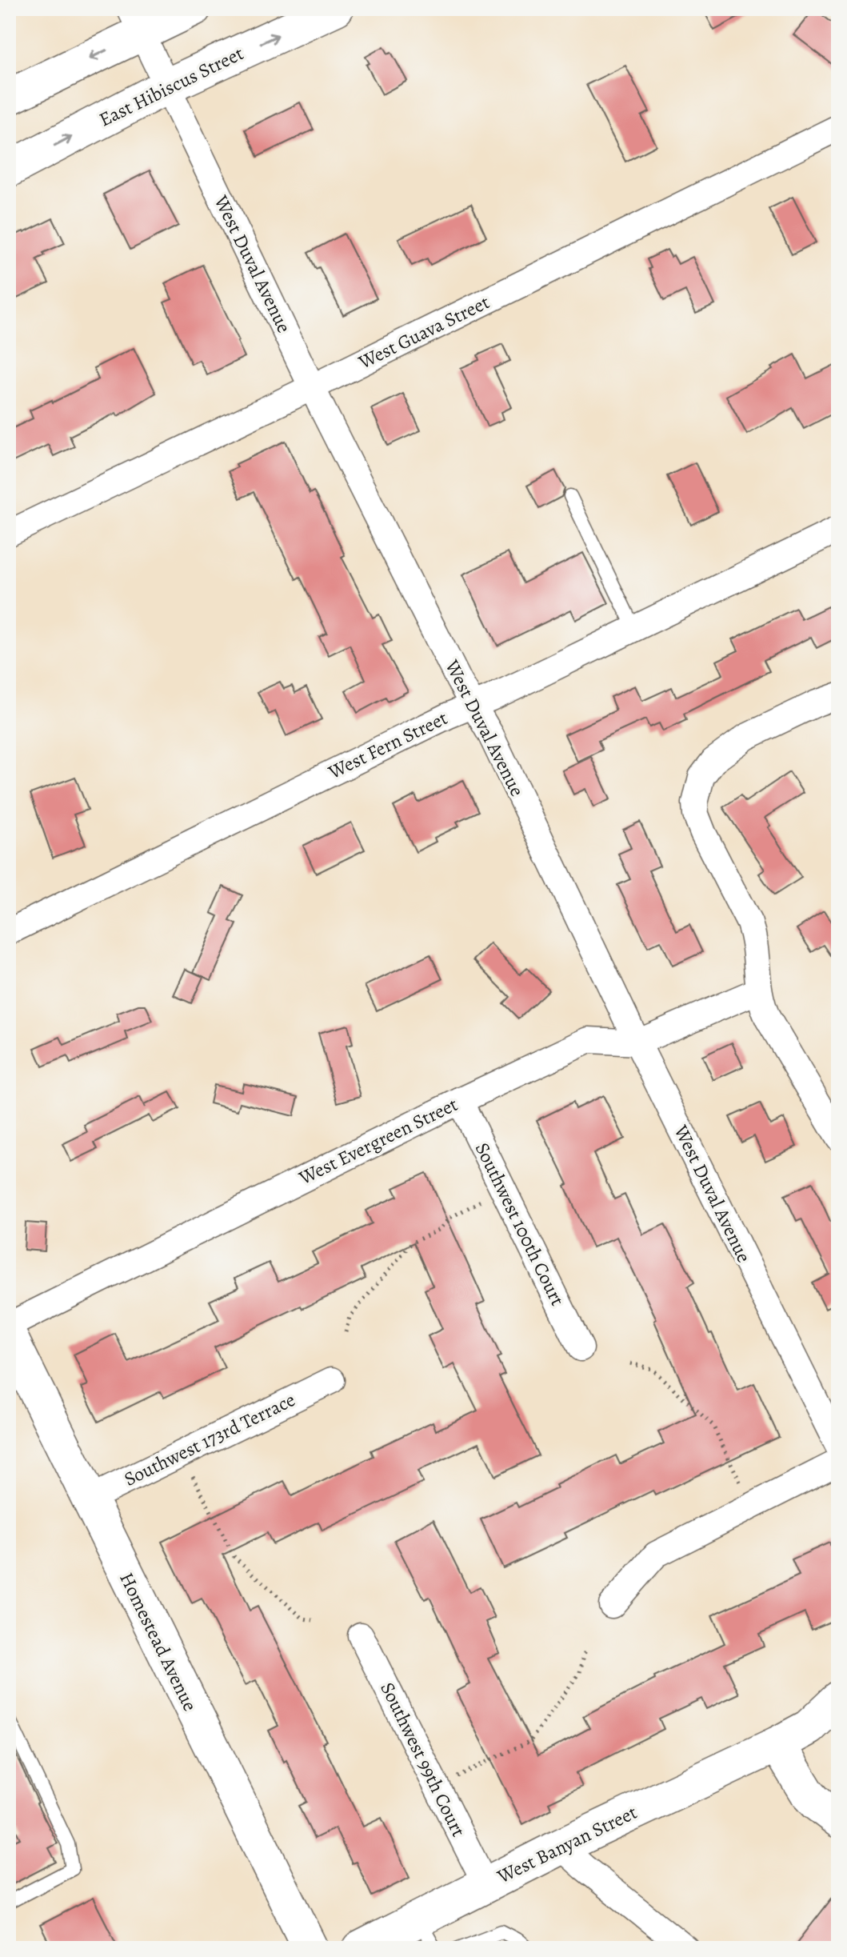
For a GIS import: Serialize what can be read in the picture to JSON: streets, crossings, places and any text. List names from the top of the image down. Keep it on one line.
{"streets":{"street":["East Hibiscus Street","West Duval Avenue","West Guava Street","West Fern Street","West Evergreen Street","Southwest 100th Court","Southwest 173rd Terrace","Homestead Avenue","Southwest 99th Court","West Banyan Street"]},"crossings":[["East Hibiscus Street","West Duval Avenue"],["West Duval Avenue","West Guava Street"],["West Duval Avenue","West Fern Street"],["West Duval Avenue","West Evergreen Street"],["West Evergreen Street","Southwest 100th Court"],["Southwest 173rd Terrace","Homestead Avenue"],["Southwest 99th Court","West Banyan Street"]]}
